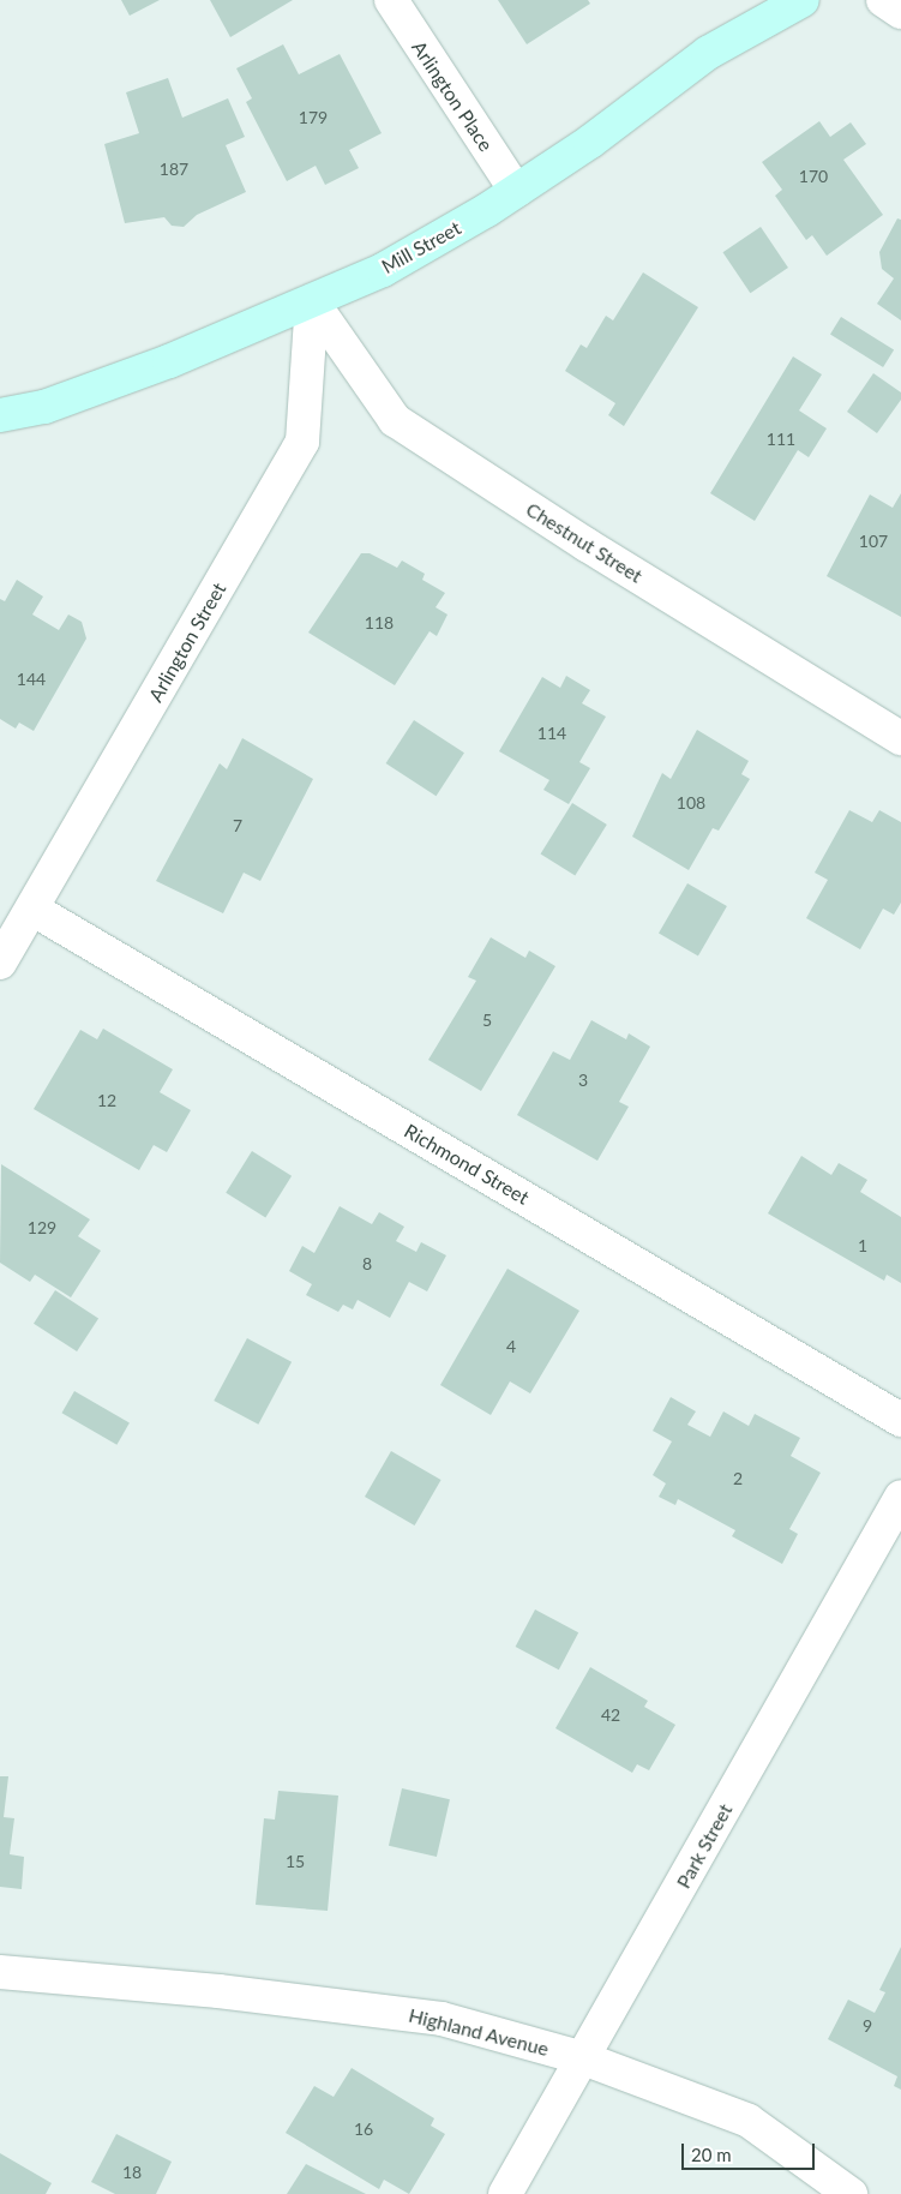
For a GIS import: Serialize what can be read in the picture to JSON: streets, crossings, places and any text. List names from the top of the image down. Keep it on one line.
{"streets":{"main road":["Mill Street"],"street":["Arlington Place","Chestnut Street","Arlington Street","Richmond Street","Park Street","Highland Avenue"]},"crossings":[["Arlington Place","Mill Street"],["Mill Street","Chestnut Street"],["Mill Street","Arlington Street"],["Chestnut Street","Arlington Street"],["Arlington Street","Richmond Street"],["Park Street","Highland Avenue"]],"house_numbers":["179","187","170","111","107","118","144","114","108","7","5","3","12","129","1","8","4","2","42","15","9","16","18"],"scale_bar":"20 m"}
